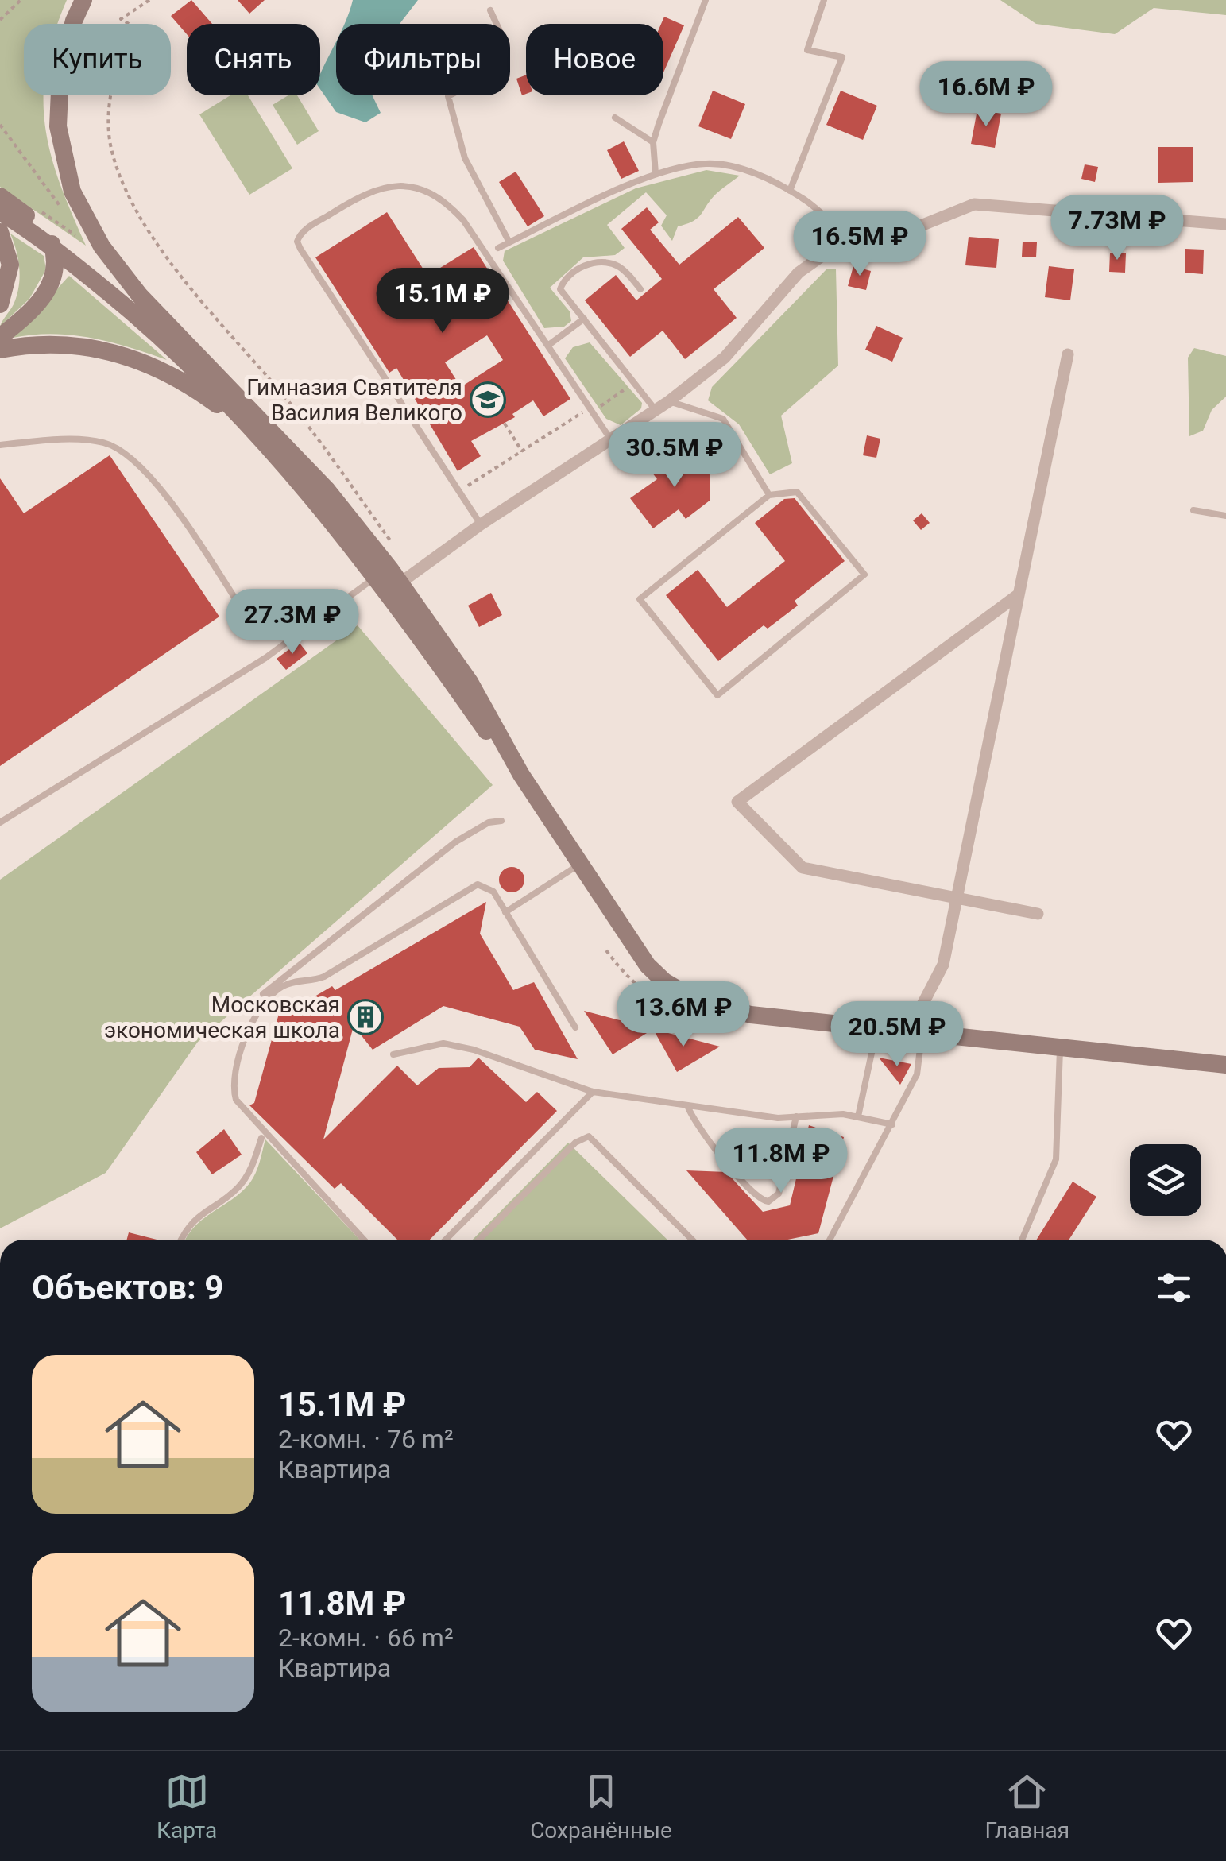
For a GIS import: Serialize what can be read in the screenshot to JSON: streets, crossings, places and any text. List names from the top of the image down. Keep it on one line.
{"places":{"school or university":["Гимназия Святителя Василия Великого"],"building":["Московская экономическая школа"]},"page":{"chip":["Купить","Снять","Фильтры","Новое"],"price":["16.6M ₽","7.73M ₽","16.5M ₽","15.1M ₽","30.5M ₽","27.3M ₽","13.6M ₽","20.5M ₽","11.8M ₽"],"heading":"Объектов: 9","list":[{"name":"15.1M ₽","note":"2-комн. · 76 m² · Квартира"},{"name":"11.8M ₽","note":"2-комн. · 66 m² · Квартира"}],"tabs":["Карта","Сохранённые","Главная"]}}
